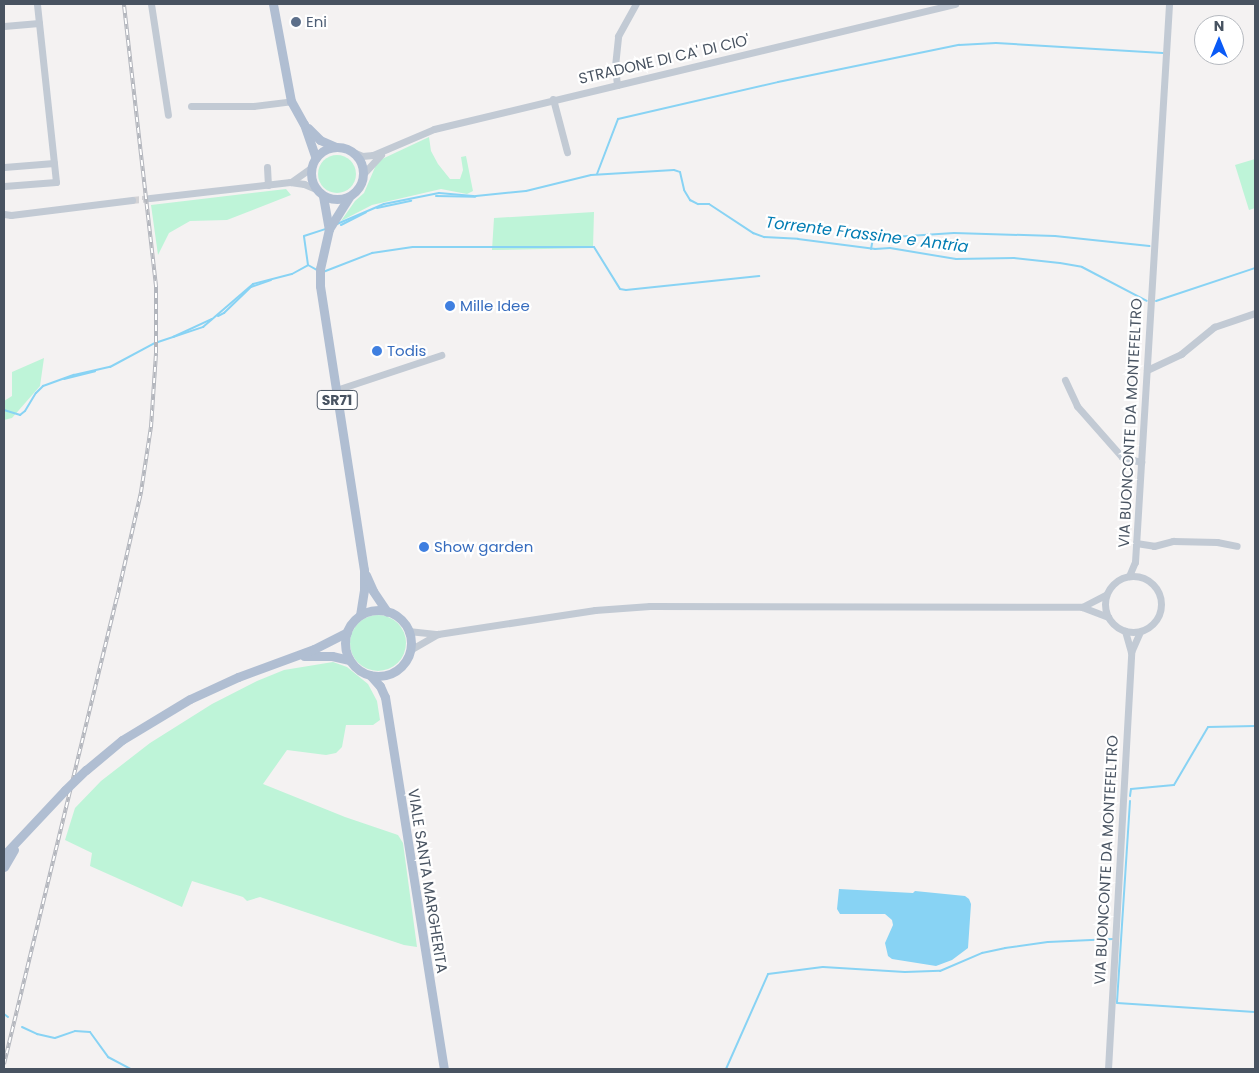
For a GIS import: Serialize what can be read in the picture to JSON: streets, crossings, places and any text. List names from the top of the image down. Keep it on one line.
{"streets":{"main road":["SR71","VIALE SANTA MARGHERITA"],"street":["STRADONE DI CA' DI CIO'","VIA BUONCONTE DA MONTEFELTRO"]},"crossings":[["SR71","VIALE SANTA MARGHERITA"]],"water":["Torrente Frassine e Antria"],"places":["Eni","Mille Idee","Todis","Show garden"],"north":"top"}
